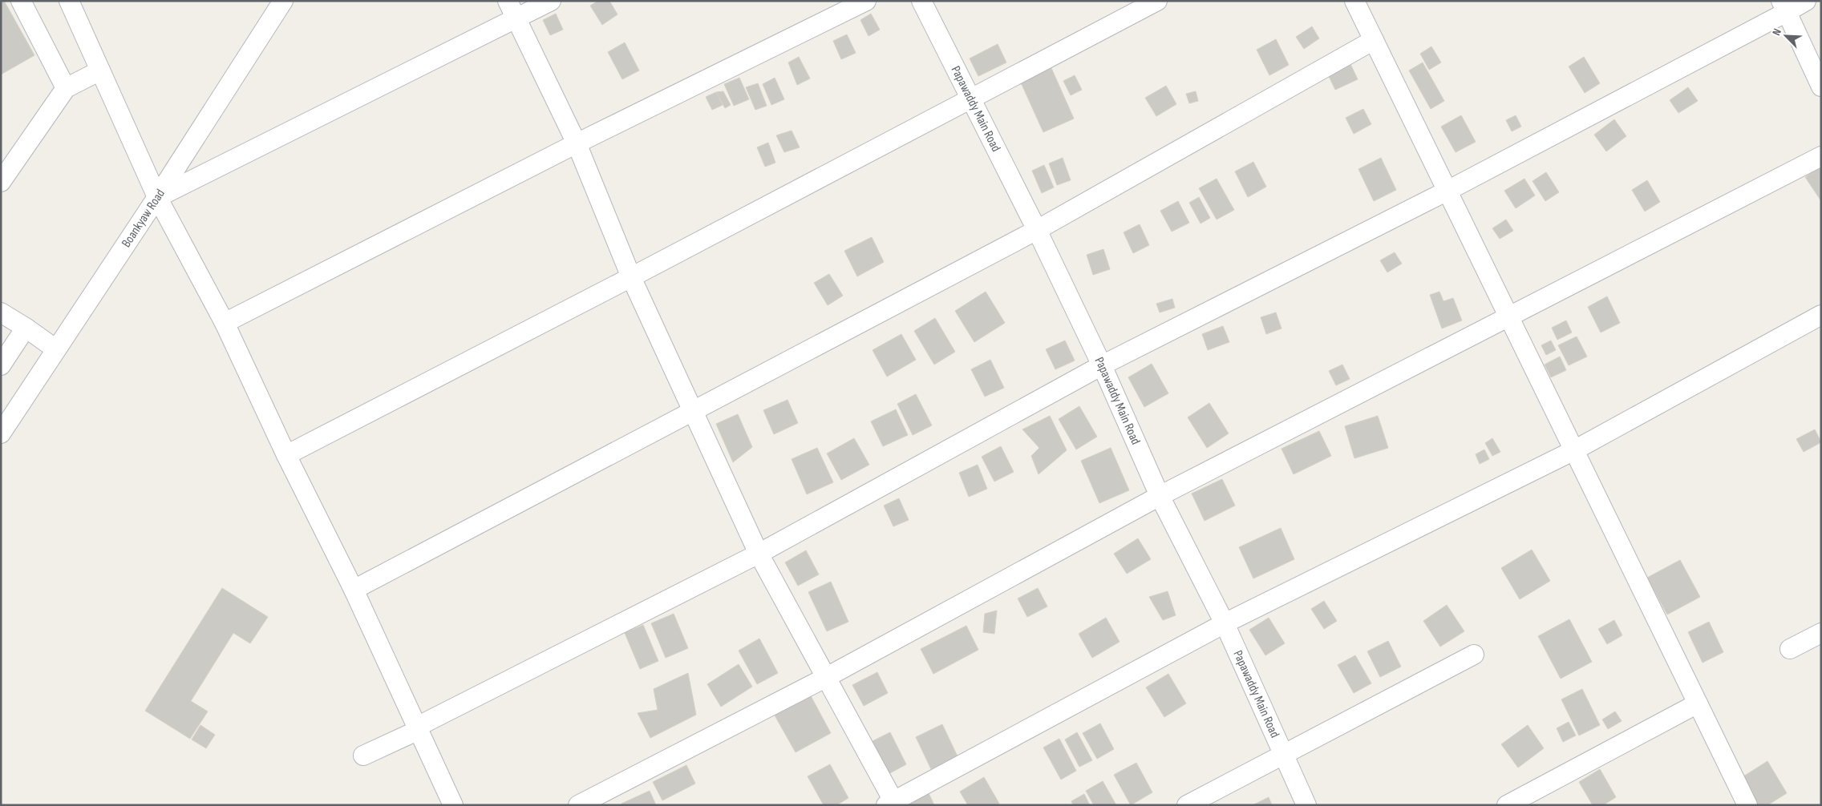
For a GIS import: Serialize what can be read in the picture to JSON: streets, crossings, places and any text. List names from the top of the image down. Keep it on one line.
{"streets":{"street":["Papawaddy Main Road","Boankyaw Road"]},"north":"top left"}
